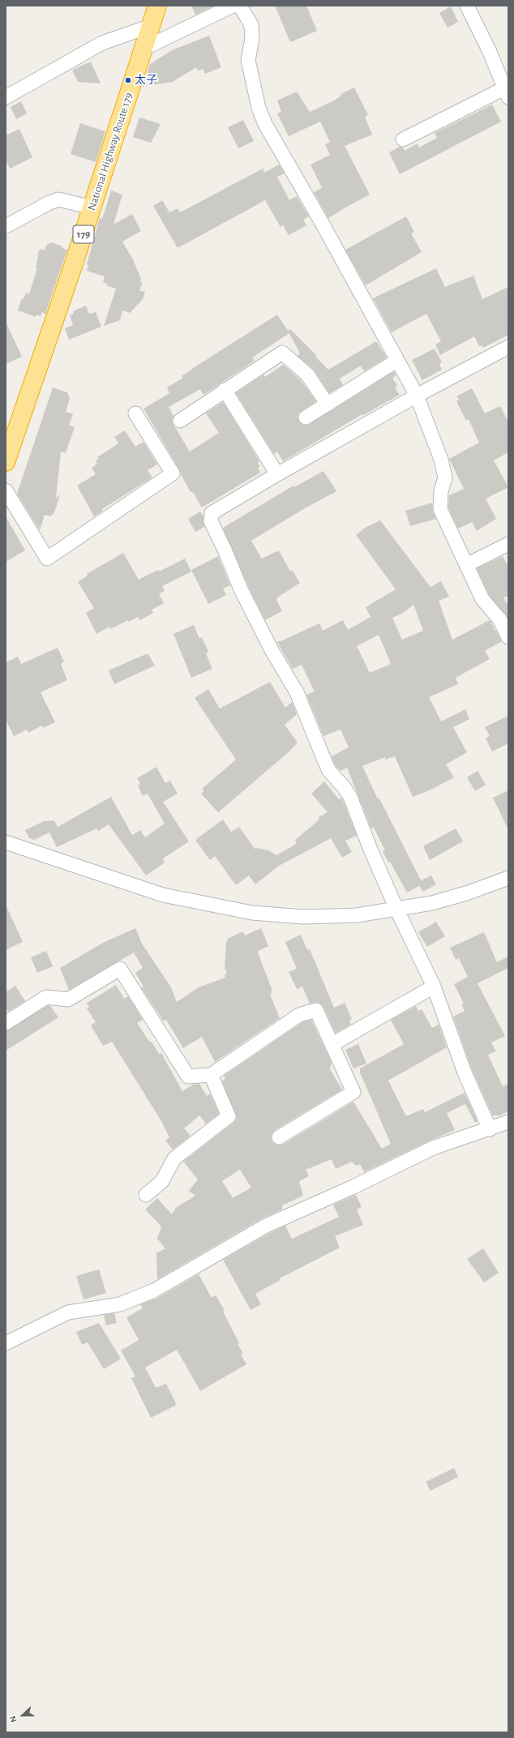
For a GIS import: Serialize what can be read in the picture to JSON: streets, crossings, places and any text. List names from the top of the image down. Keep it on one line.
{"streets":{"highway":["National Highway Route 179","179"]},"places":["太子"],"north":"left"}
